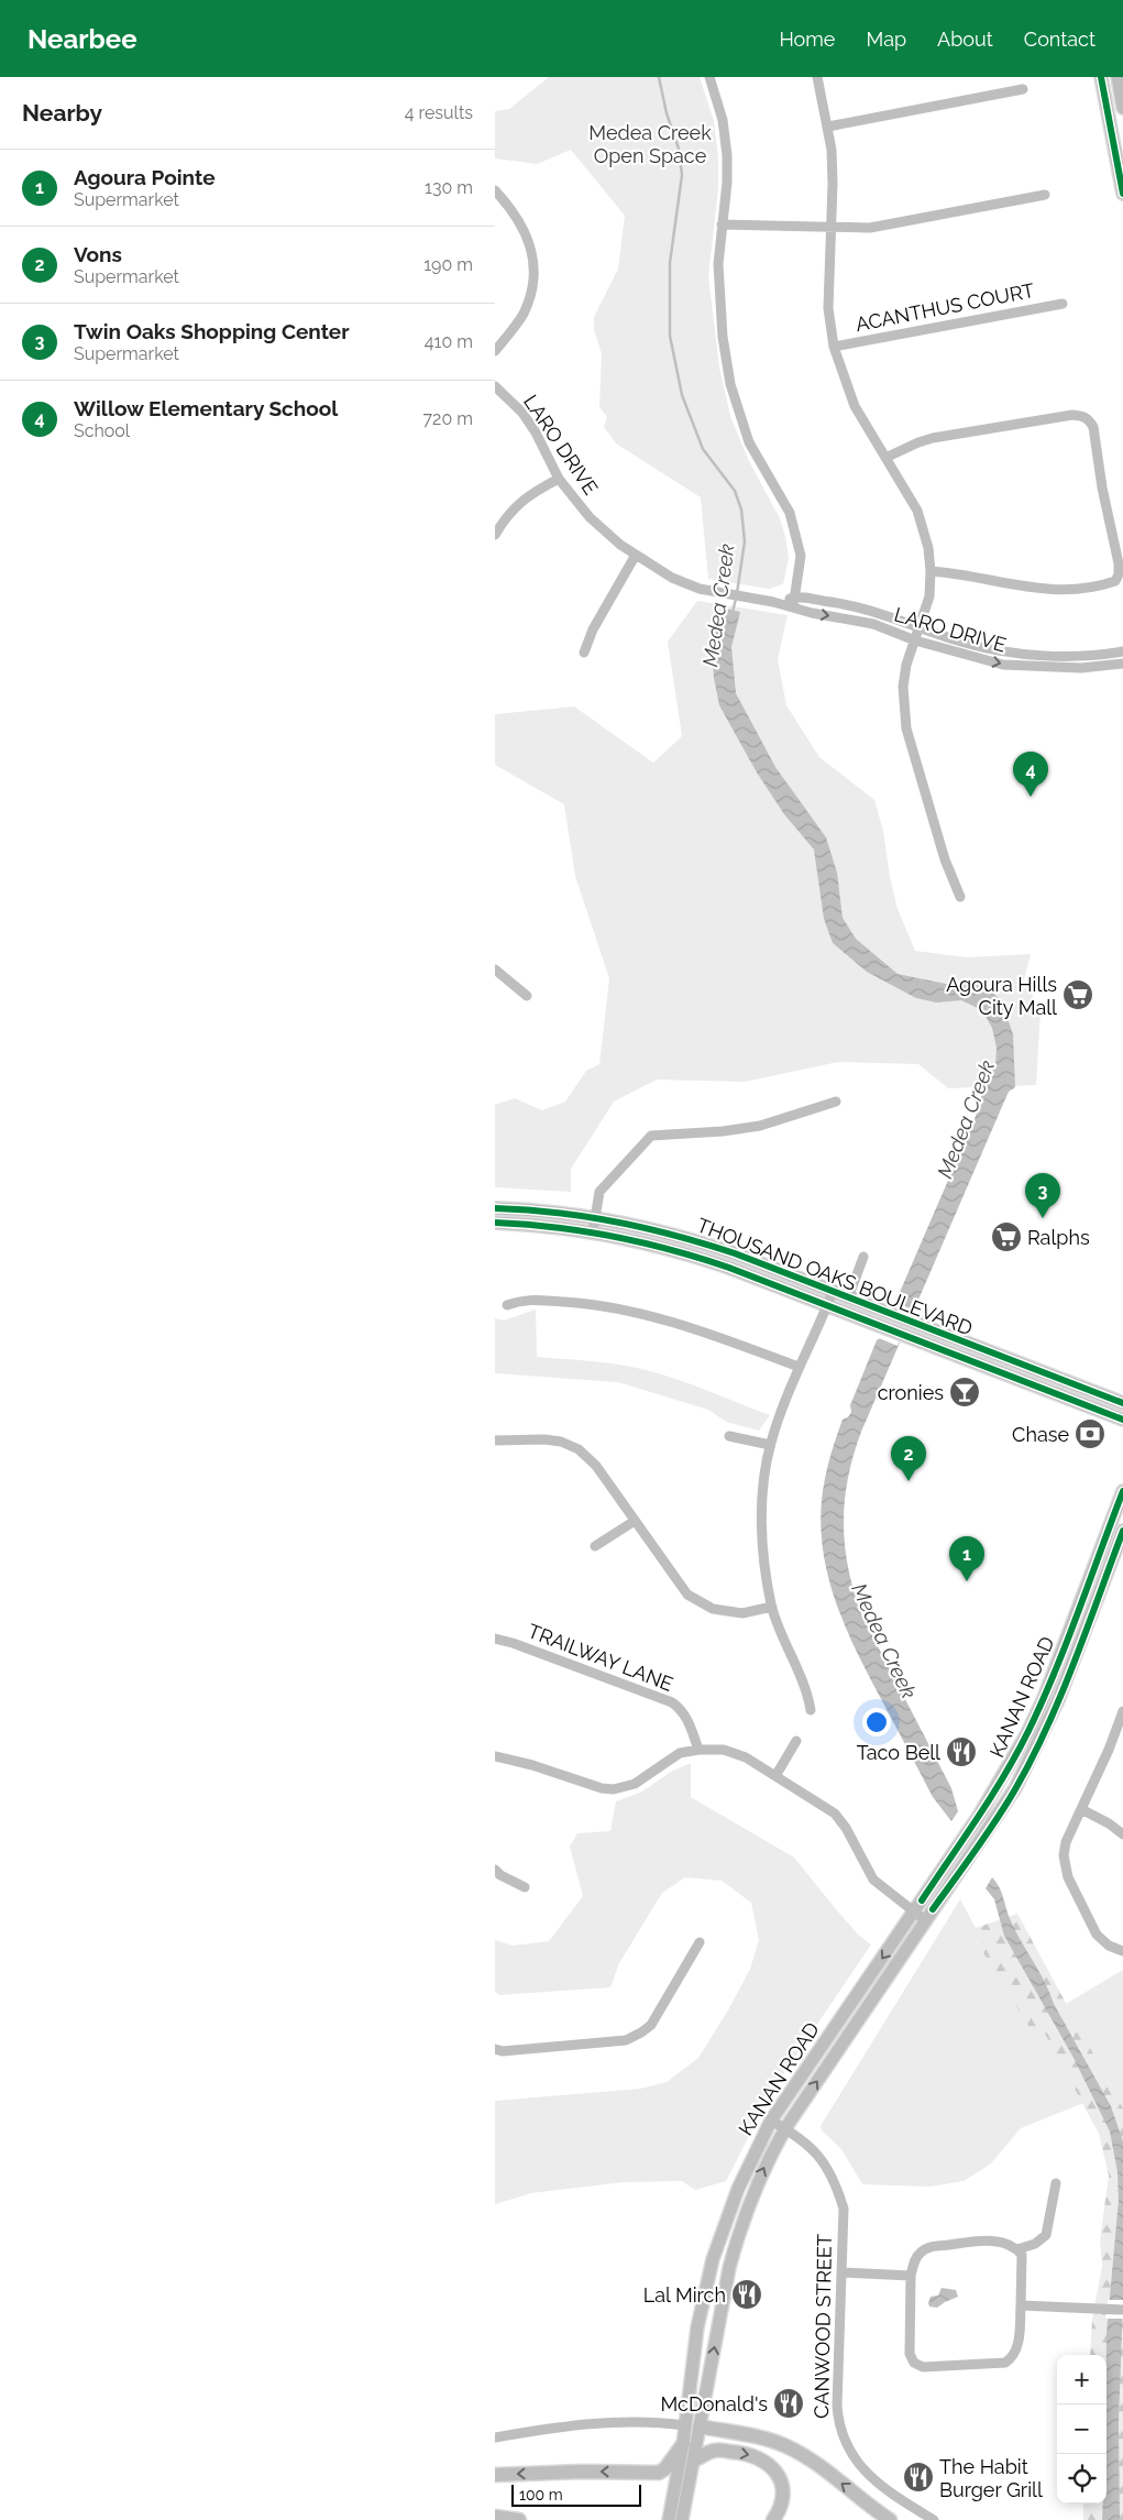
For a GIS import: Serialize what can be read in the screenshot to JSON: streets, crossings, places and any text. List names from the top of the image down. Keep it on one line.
{"streets":{"main road":["THOUSAND OAKS BOULEVARD","KANAN ROAD"],"street":["ACANTHUS COURT","LARO DRIVE","TRAILWAY LANE","CANWOOD STREET"]},"crossings":[["KANAN ROAD","CANWOOD STREET"]],"water":["Medea Creek"],"parks":["Medea Creek Open Space"],"places":{"supermarket":["Agoura Hills City Mall","Ralphs"],"bar":["cronies"],"bank":["Chase"],"restaurant":["Taco Bell","Lal Mirch","McDonald's","The Habit Burger Grill"]},"scale_bar":"100 m","page":{"header":"Nearbee","nav":["Home","Map","About","Contact"],"heading":["Nearby","4 results"],"list":[{"mark":"1","name":"Agoura Pointe","note":"Supermarket","value":"130 m"},{"mark":"2","name":"Vons","note":"Supermarket","value":"190 m"},{"mark":"3","name":"Twin Oaks Shopping Center","note":"Supermarket","value":"410 m"},{"mark":"4","name":"Willow Elementary School","note":"School","value":"720 m"}],"pins":["4","3","2","1"],"map_buttons":["+","−"],"scale":"100 m"}}
